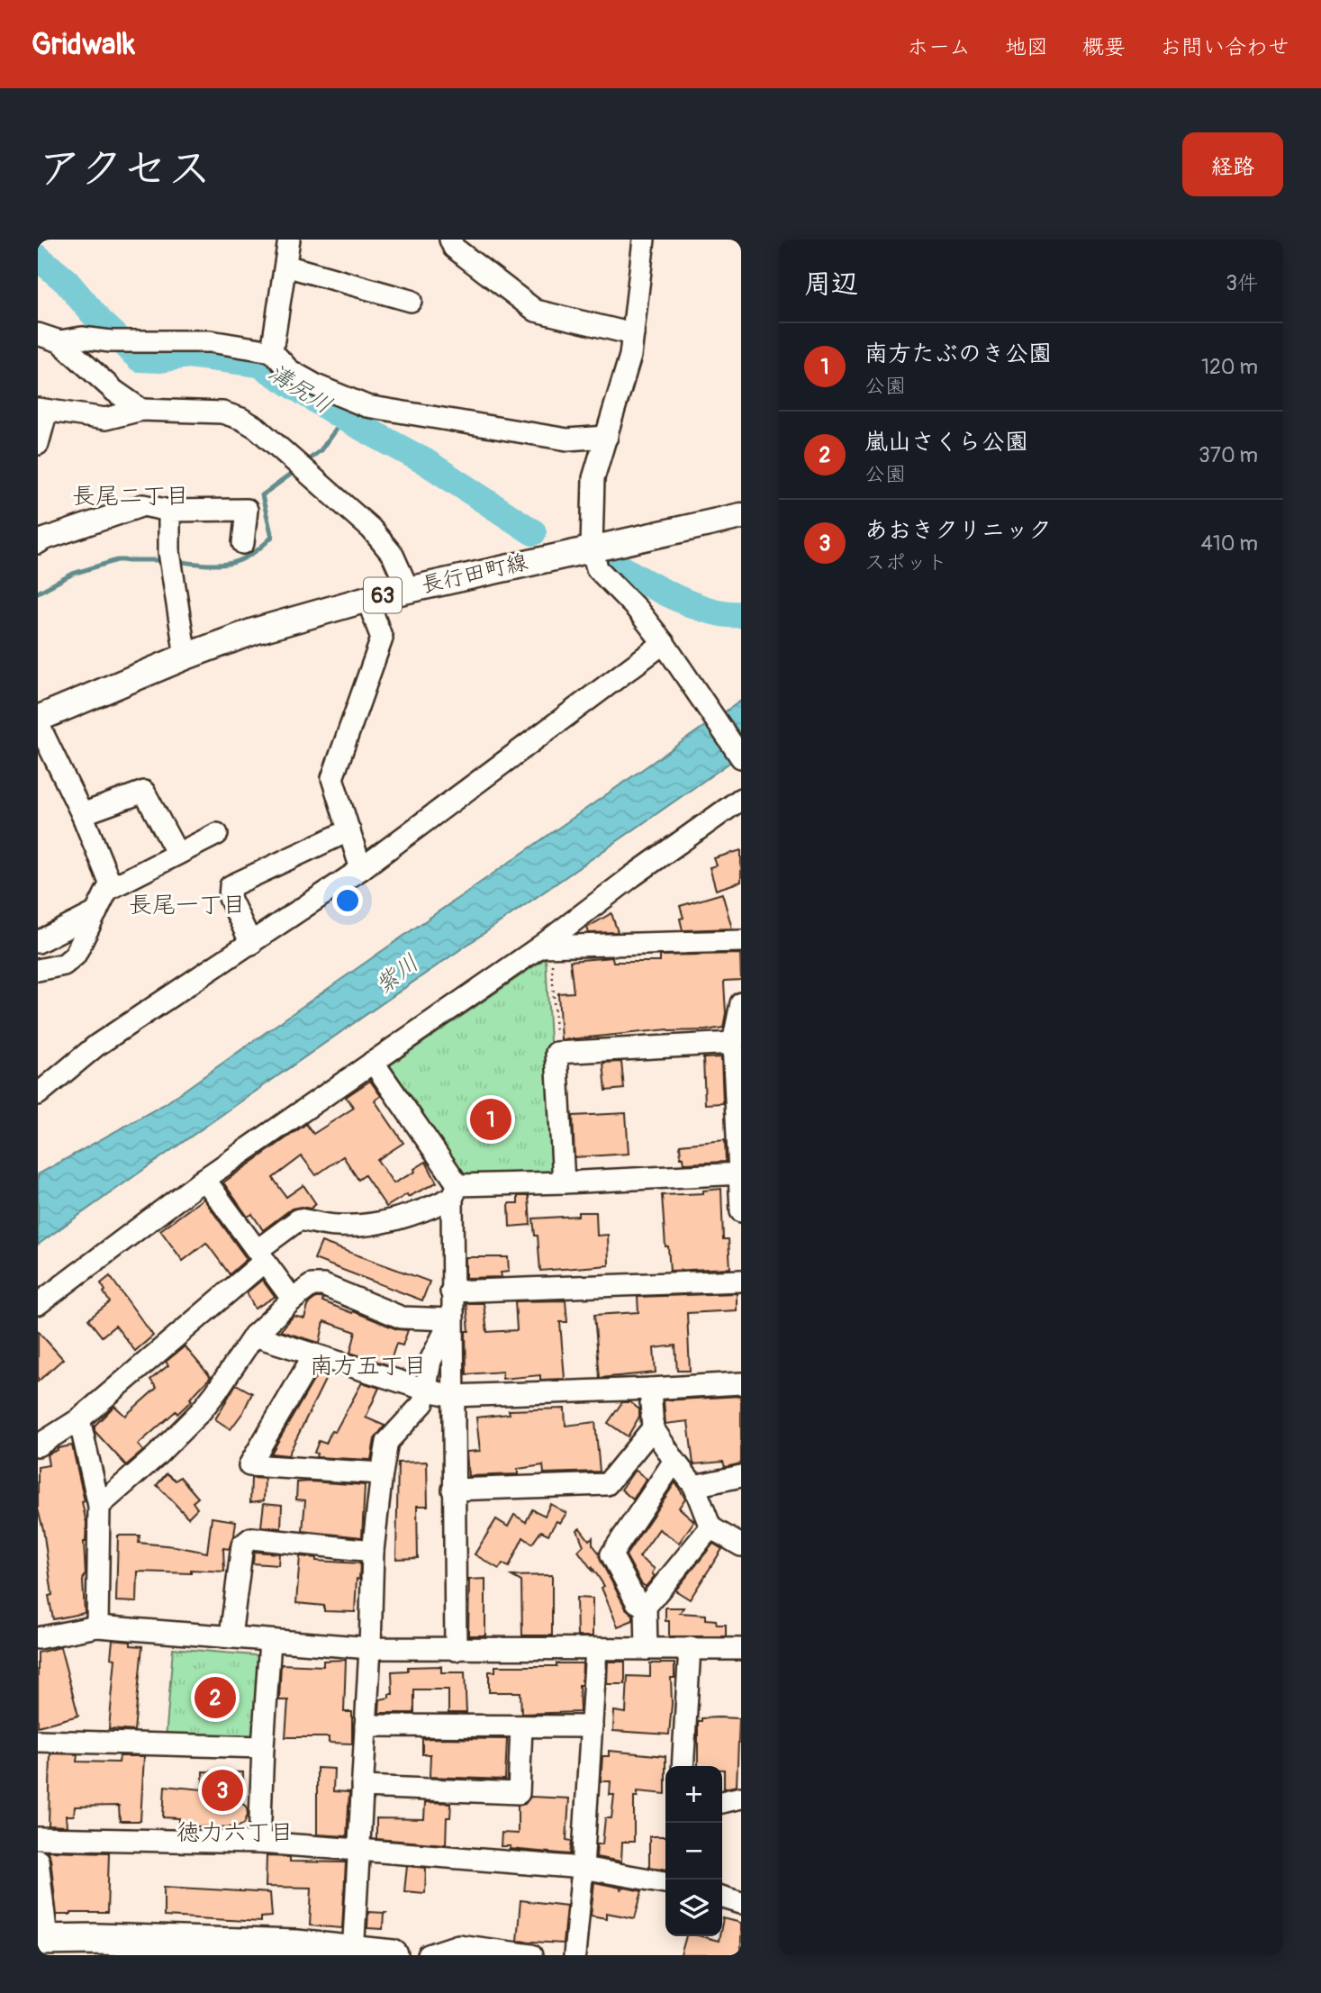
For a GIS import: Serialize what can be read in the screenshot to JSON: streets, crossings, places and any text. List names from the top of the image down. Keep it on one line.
{"streets":{"main road":["長行田町線","63"]},"districts":["長尾二丁目","長尾一丁目","南方五丁目","徳力六丁目"],"water":["溝尻川","紫川"],"page":{"header":"Gridwalk","nav":["ホーム","地図","概要","お問い合わせ"],"title":"アクセス","buttons":"経路","heading":["周辺","3件"],"list":[{"mark":"1","name":"南方たぶのき公園","note":"公園","value":"120 m"},{"mark":"2","name":"嵐山さくら公園","note":"公園","value":"370 m"},{"mark":"3","name":"あおきクリニック","note":"スポット","value":"410 m"}],"pins":["1","2","3"],"map_buttons":["+","−"]}}
